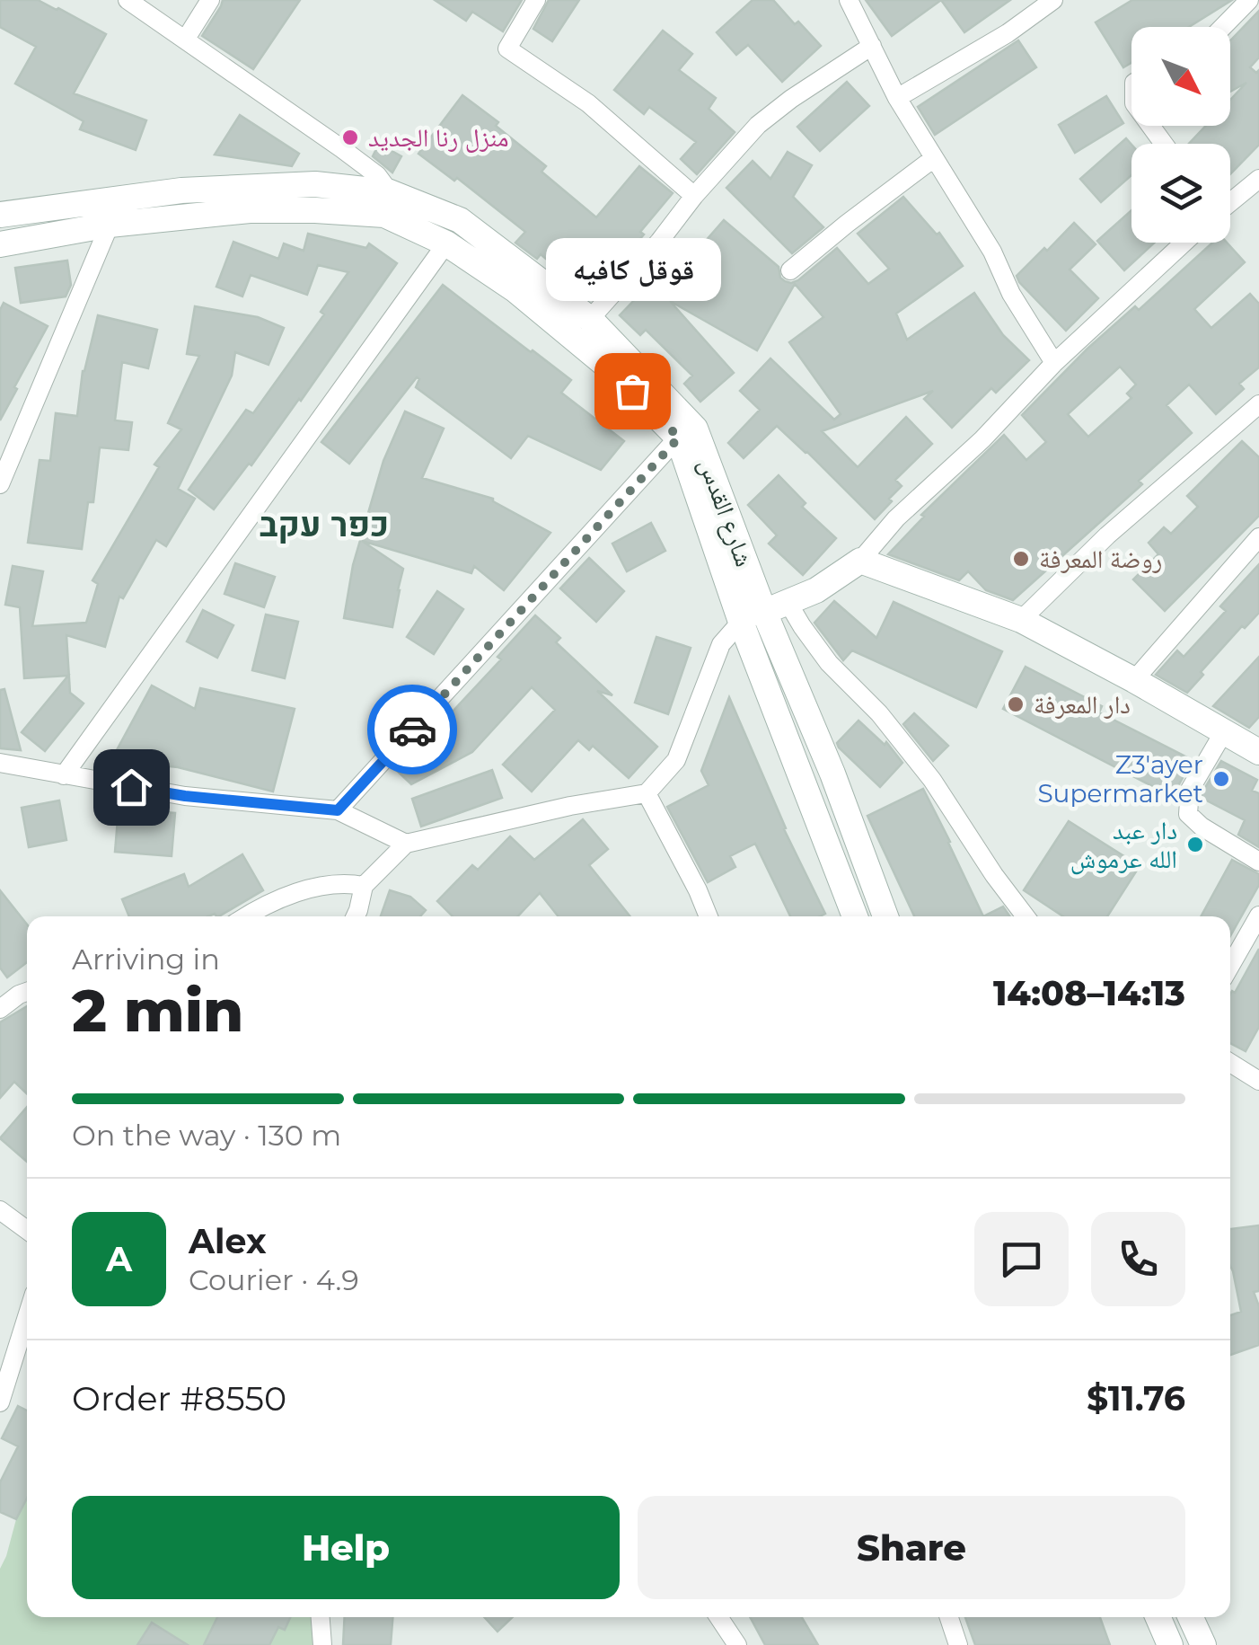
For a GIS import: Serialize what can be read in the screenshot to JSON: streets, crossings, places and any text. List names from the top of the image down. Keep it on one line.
{"streets":{"main road":["شارع القدس"]},"districts":["כפר עקב"],"places":["منزل رنا الجديد","قوقل كافيه","روضة المعرفة","دار المعرفة","Z3'ayer Supermarket","دار عبد الله عرموش"],"north":"bottom right","page":{"bubble":"قوقل كافيه","heading":["2 min","Arriving in","14:08–14:13"],"panel":["Alex","Courier · 4.9","Order #8550","$11.76"],"bar":"On the way · 130 m","round":"A","buttons":["Help","Share"]}}
